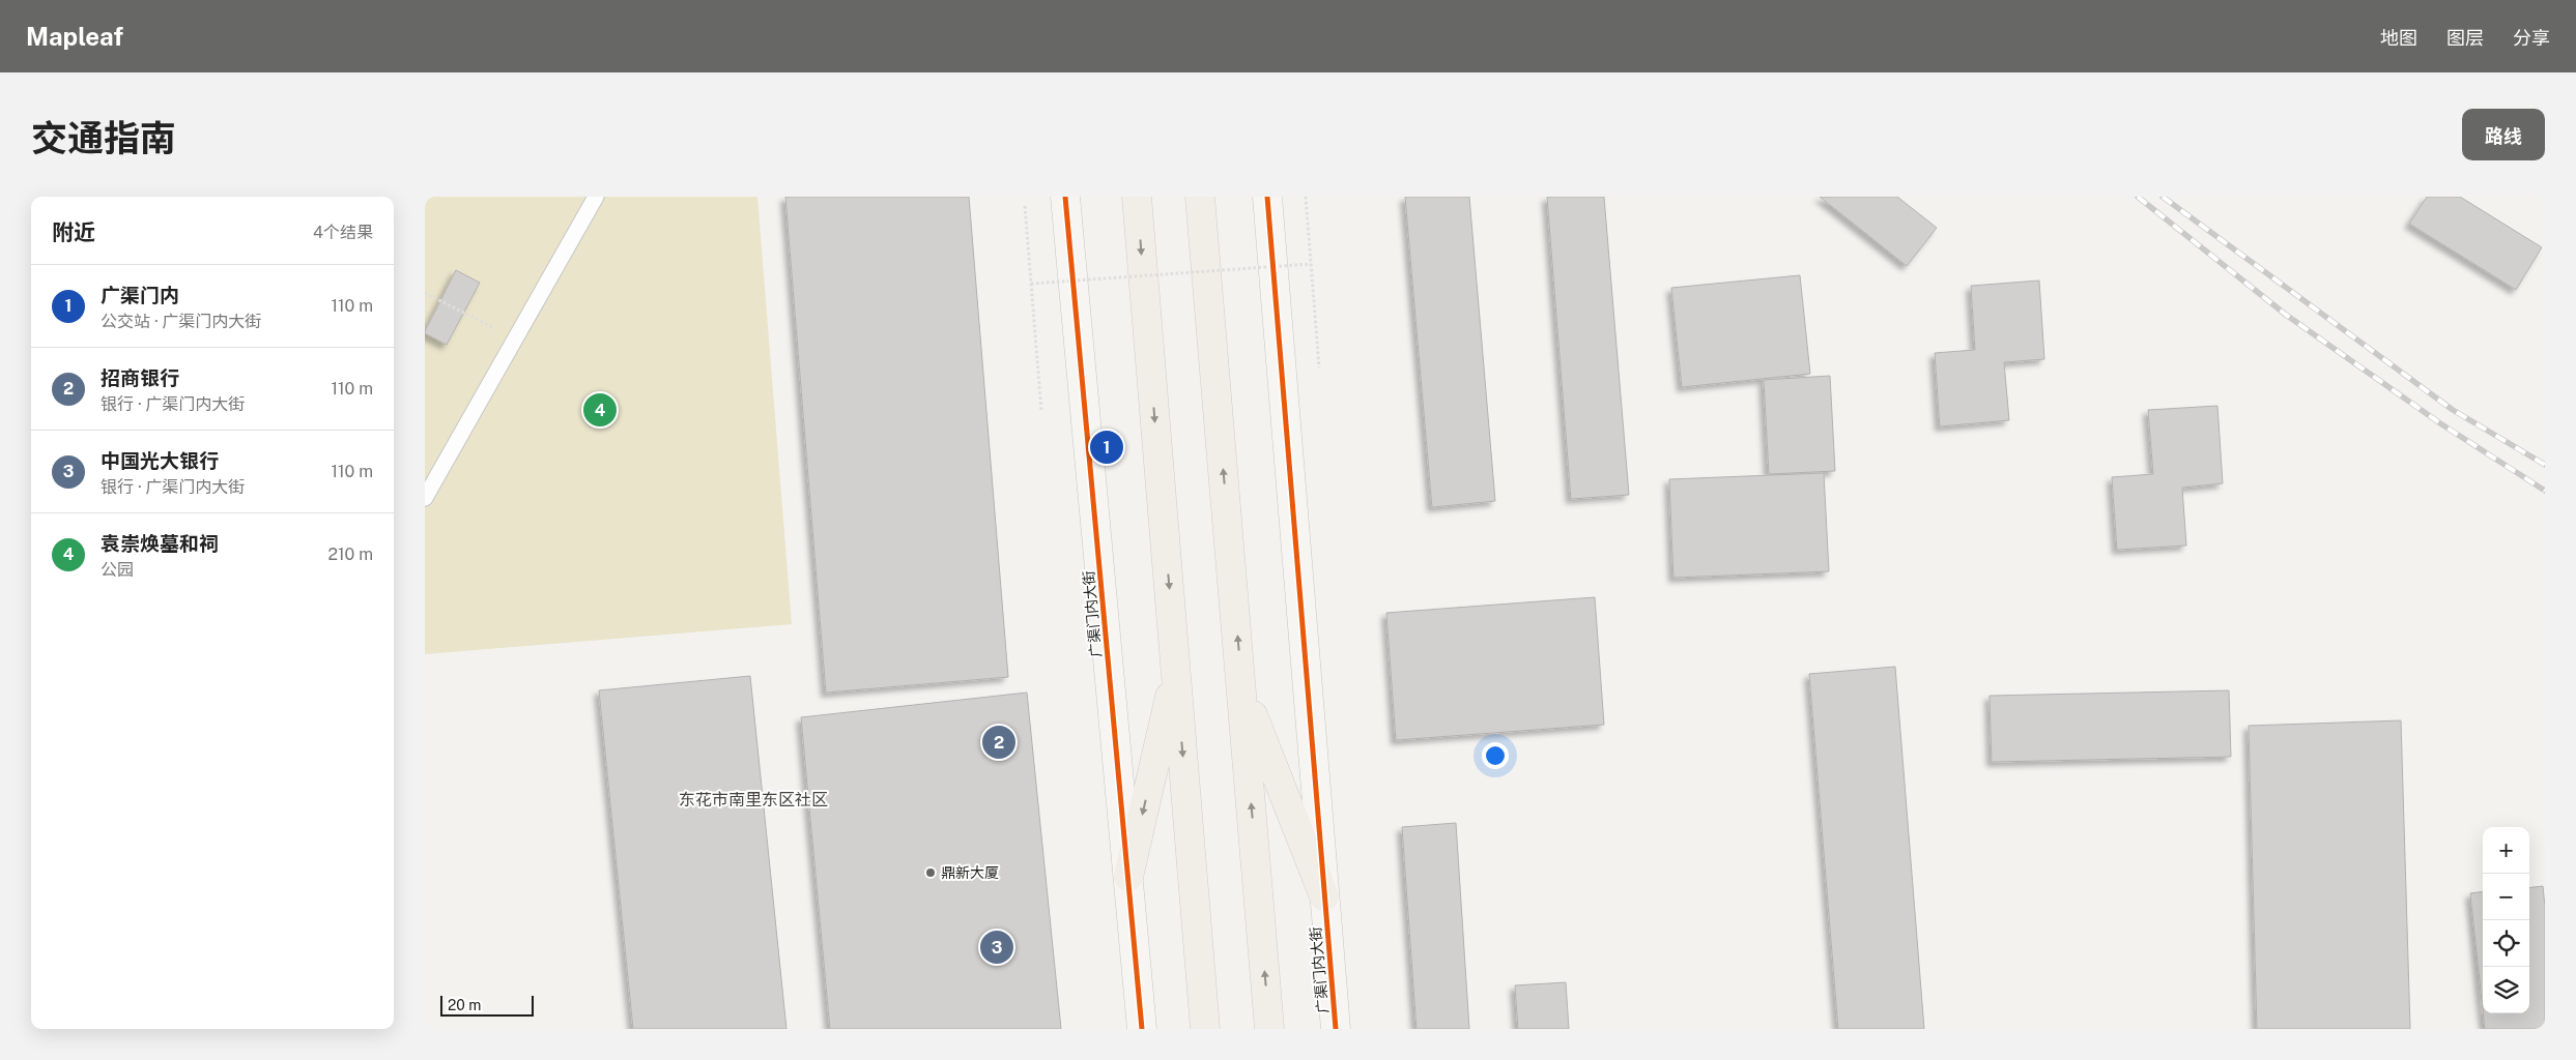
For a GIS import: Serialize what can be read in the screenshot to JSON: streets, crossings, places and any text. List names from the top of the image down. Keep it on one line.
{"streets":{"street":["广渠门内大街"]},"districts":["东花市南里东区社区"],"places":["鼎新大厦"],"scale_bar":"20 m","page":{"header":"Mapleaf","nav":["地图","图层","分享"],"title":"交通指南","buttons":"路线","heading":["附近","4个结果"],"list":[{"mark":"1","name":"广渠门内","note":"公交站 · 广渠门内大街","value":"110 m"},{"mark":"2","name":"招商银行","note":"银行 · 广渠门内大街","value":"110 m"},{"mark":"3","name":"中国光大银行","note":"银行 · 广渠门内大街","value":"110 m"},{"mark":"4","name":"袁崇焕墓和祠","note":"公园","value":"210 m"}],"pins":["4","1","2","3"],"map_buttons":["+","−"],"scale":"20 m"}}
